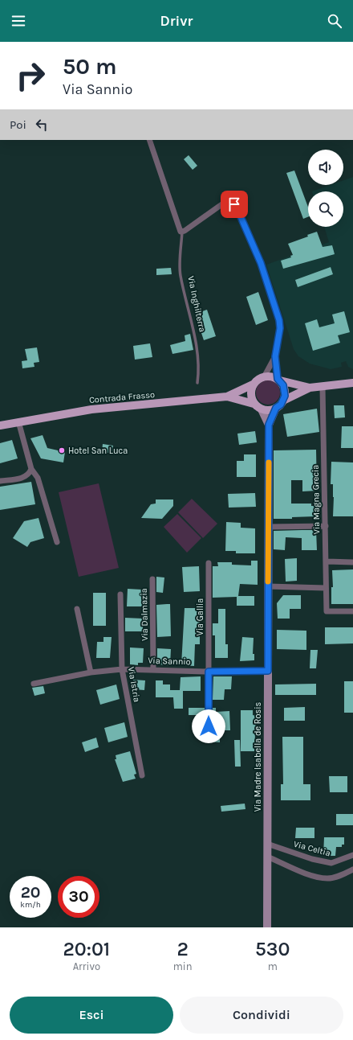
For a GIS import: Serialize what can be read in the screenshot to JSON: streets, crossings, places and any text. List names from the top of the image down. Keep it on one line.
{"streets":{"main road":["Contrada Frasso"],"street":["Via Inghilterra","Via Magna Grecia","Via Dalmazia","Via Gallia","Via Sannio","Via Istria","Via Madre Isabella de Rosis","Via Celtia"]},"crossings":[["Contrada Frasso","Via Madre Isabella de Rosis"],["Via Dalmazia","Via Sannio"],["Via Gallia","Via Sannio"],["Via Sannio","Via Istria"],["Via Sannio","Via Madre Isabella de Rosis"],["Via Madre Isabella de Rosis","Via Celtia"]],"places":["Hotel San Luca"],"page":{"header":"Drivr","turn":["50 m","Via Sannio"],"then":"Poi","speed":"20 km/h","limit":"30","eta":["20:01","Arrivo","2","min","530","m"],"buttons":["Esci","Condividi"]}}
